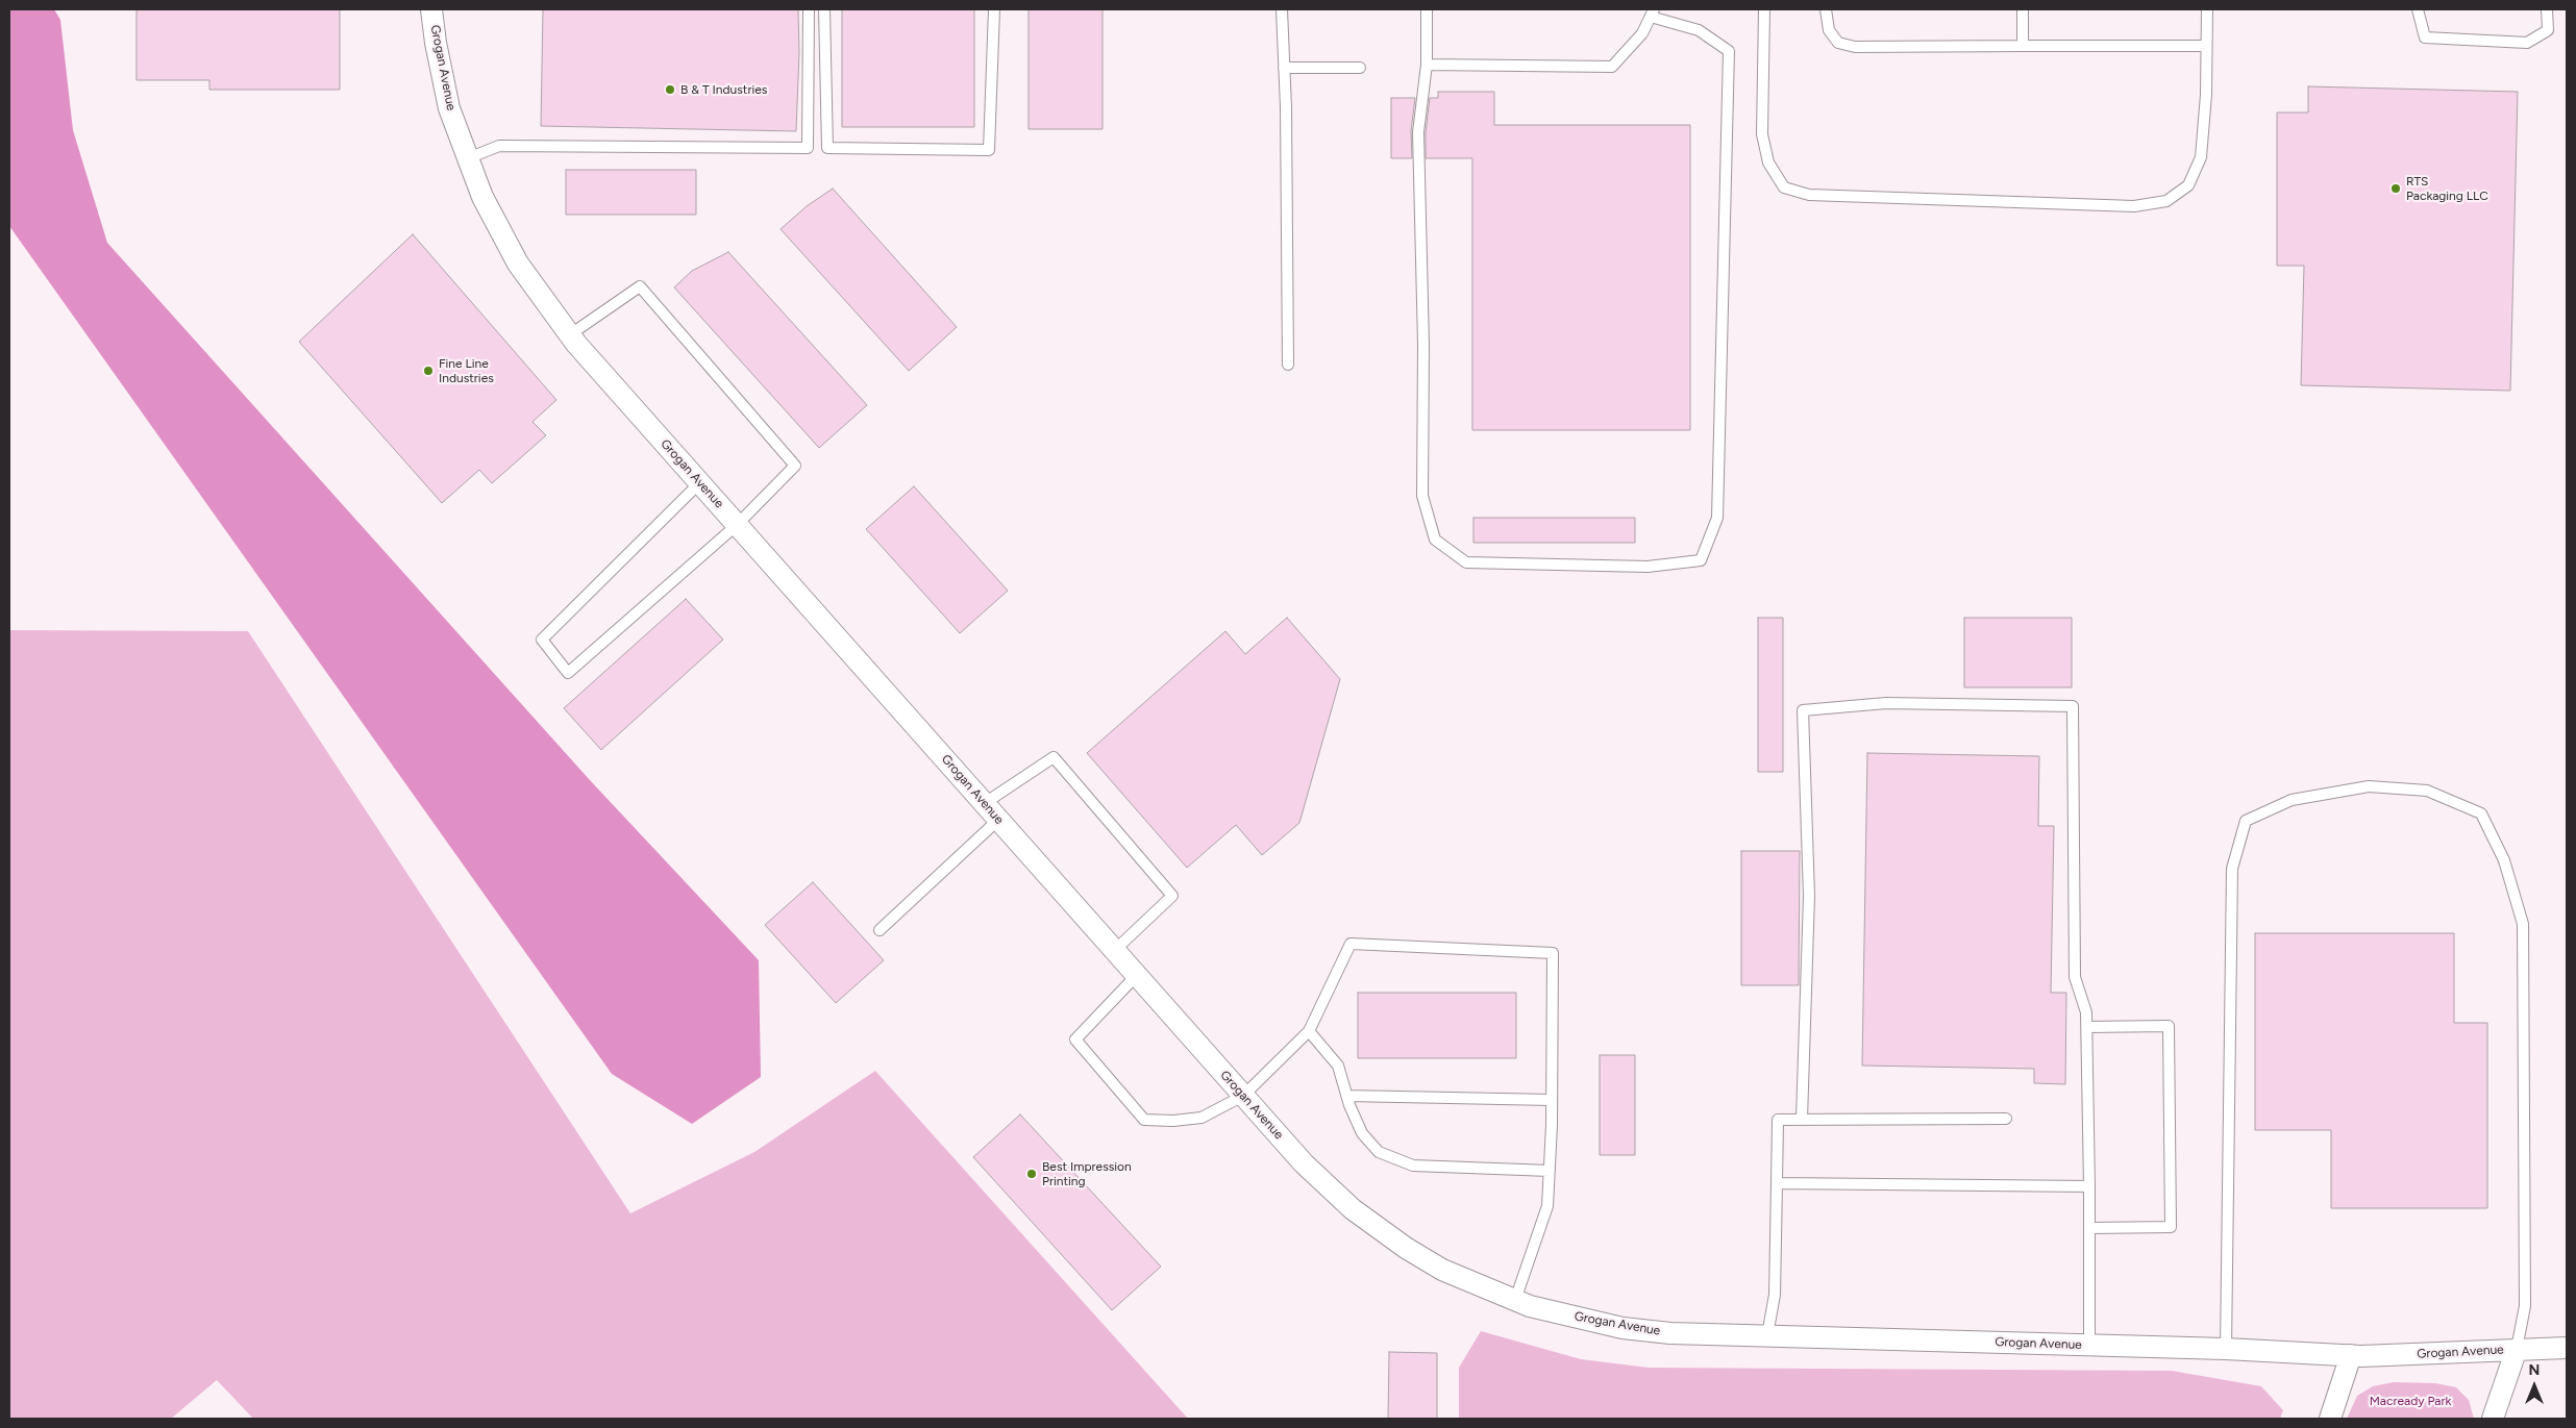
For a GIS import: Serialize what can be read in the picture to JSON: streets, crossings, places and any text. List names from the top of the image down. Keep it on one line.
{"streets":{"street":["Grogan Avenue"]},"parks":["Macready Park"],"places":["B & T Industries","RTS Packaging LLC","Fine Line Industries","Best Impression Printing"],"north":"top"}
